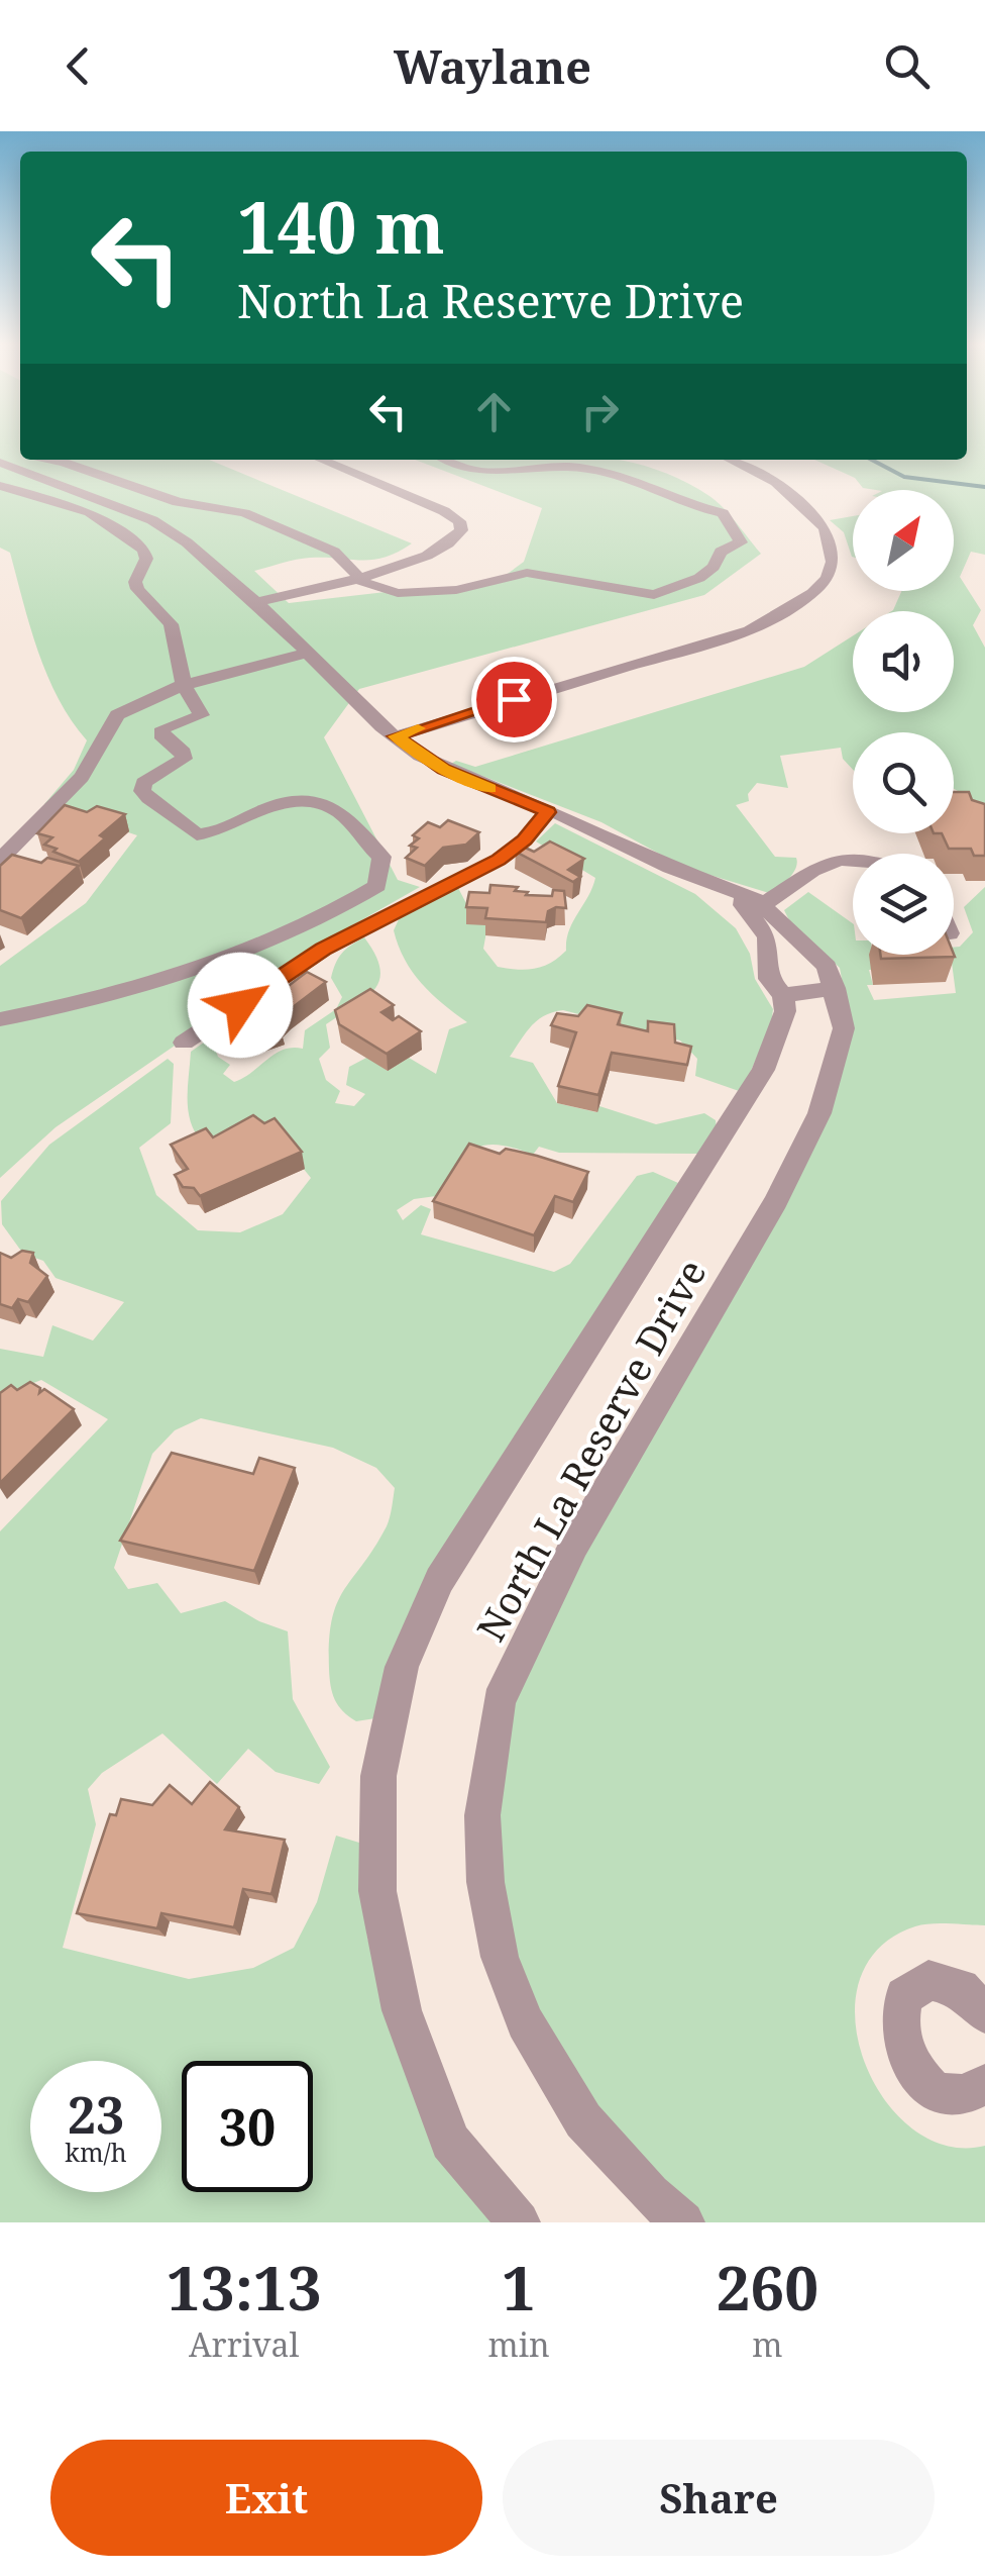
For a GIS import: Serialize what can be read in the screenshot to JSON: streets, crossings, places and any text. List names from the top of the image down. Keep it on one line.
{"streets":{"street":["North La Reserve Drive"]},"north":"top right","page":{"header":"Waylane","turn":["140 m","North La Reserve Drive"],"speed":"23 km/h","limit":"30","eta":["13:13","Arrival","1","min","260","m"],"buttons":["Exit","Share"]}}
